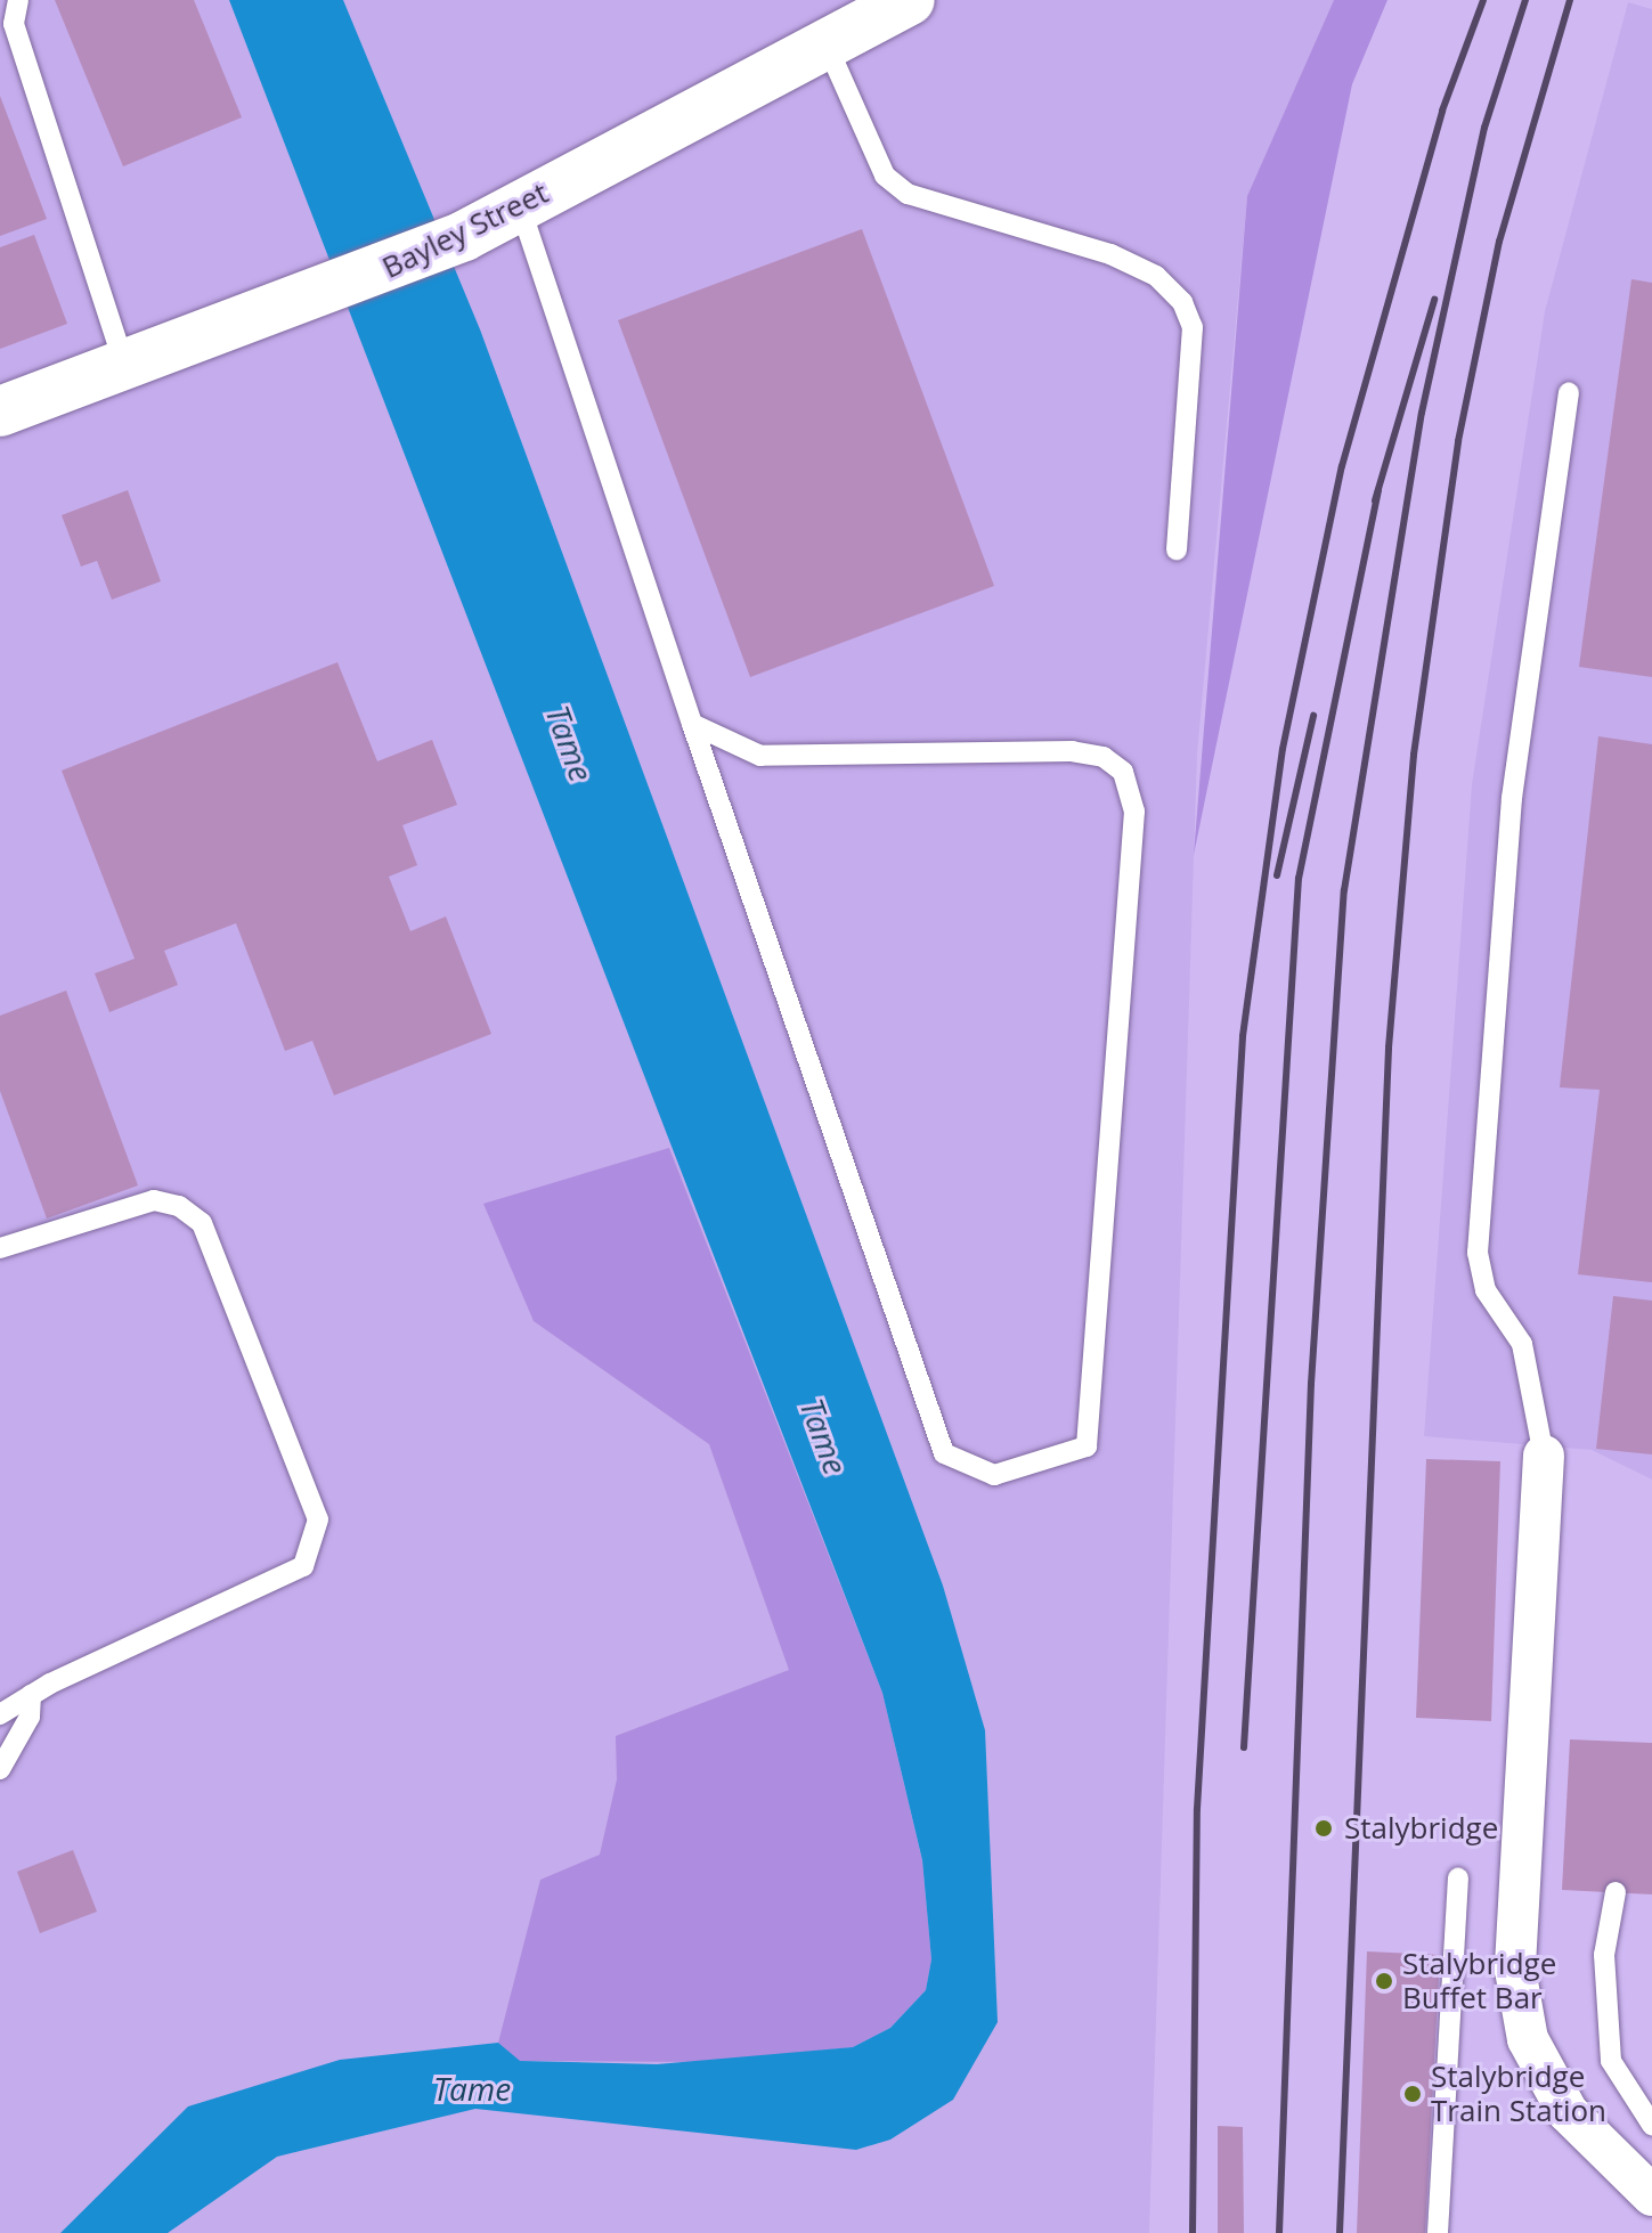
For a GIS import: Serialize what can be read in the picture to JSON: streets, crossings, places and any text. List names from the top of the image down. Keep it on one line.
{"streets":{"street":["Bayley Street"]},"water":["Tame"],"places":["Stalybridge","Stalybridge Buffet Bar","Stalybridge Train Station"]}
